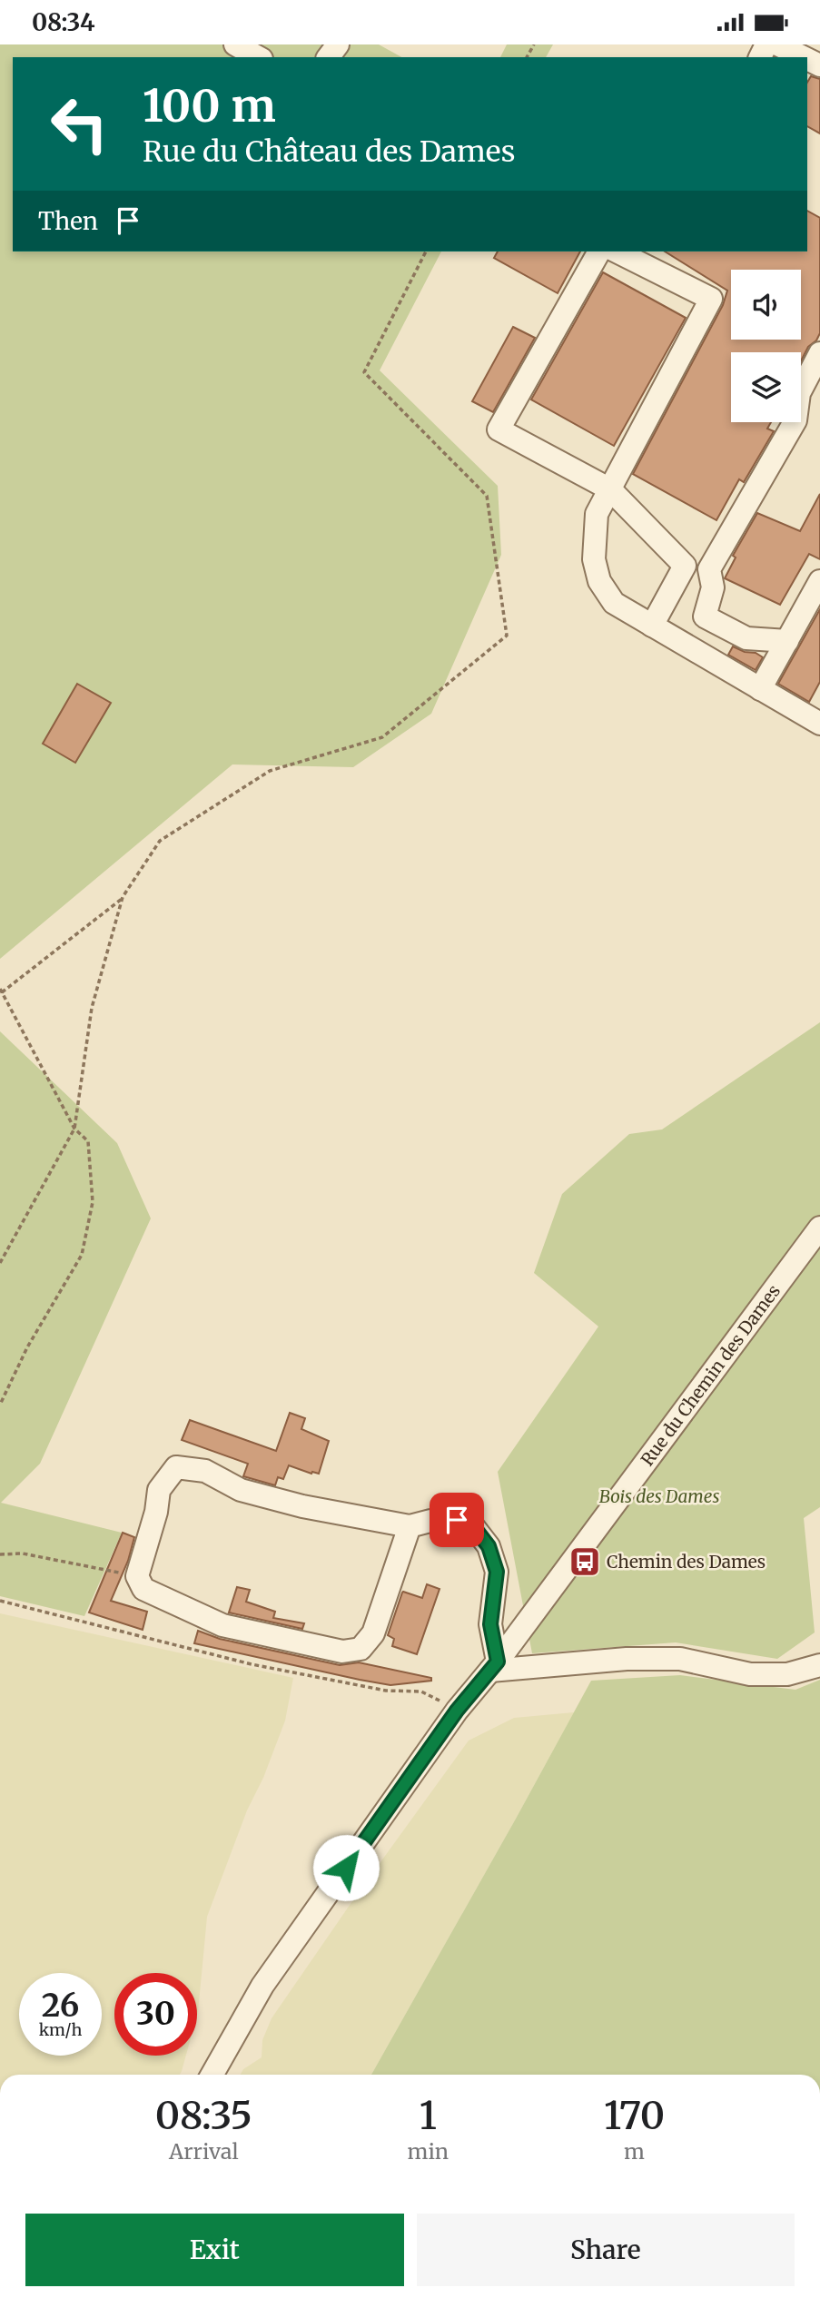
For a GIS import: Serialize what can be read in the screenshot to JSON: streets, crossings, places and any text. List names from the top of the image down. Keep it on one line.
{"streets":{"street":["Rue du Chemin des Dames"]},"parks":["Bois des Dames"],"places":{"bus stop":["Chemin des Dames"]},"page":{"status":"08:34","turn":["100 m","Rue du Château des Dames"],"then":"Then","speed":"26 km/h","limit":"30","eta":["08:35","Arrival","1","min","170","m"],"buttons":["Exit","Share"]}}
